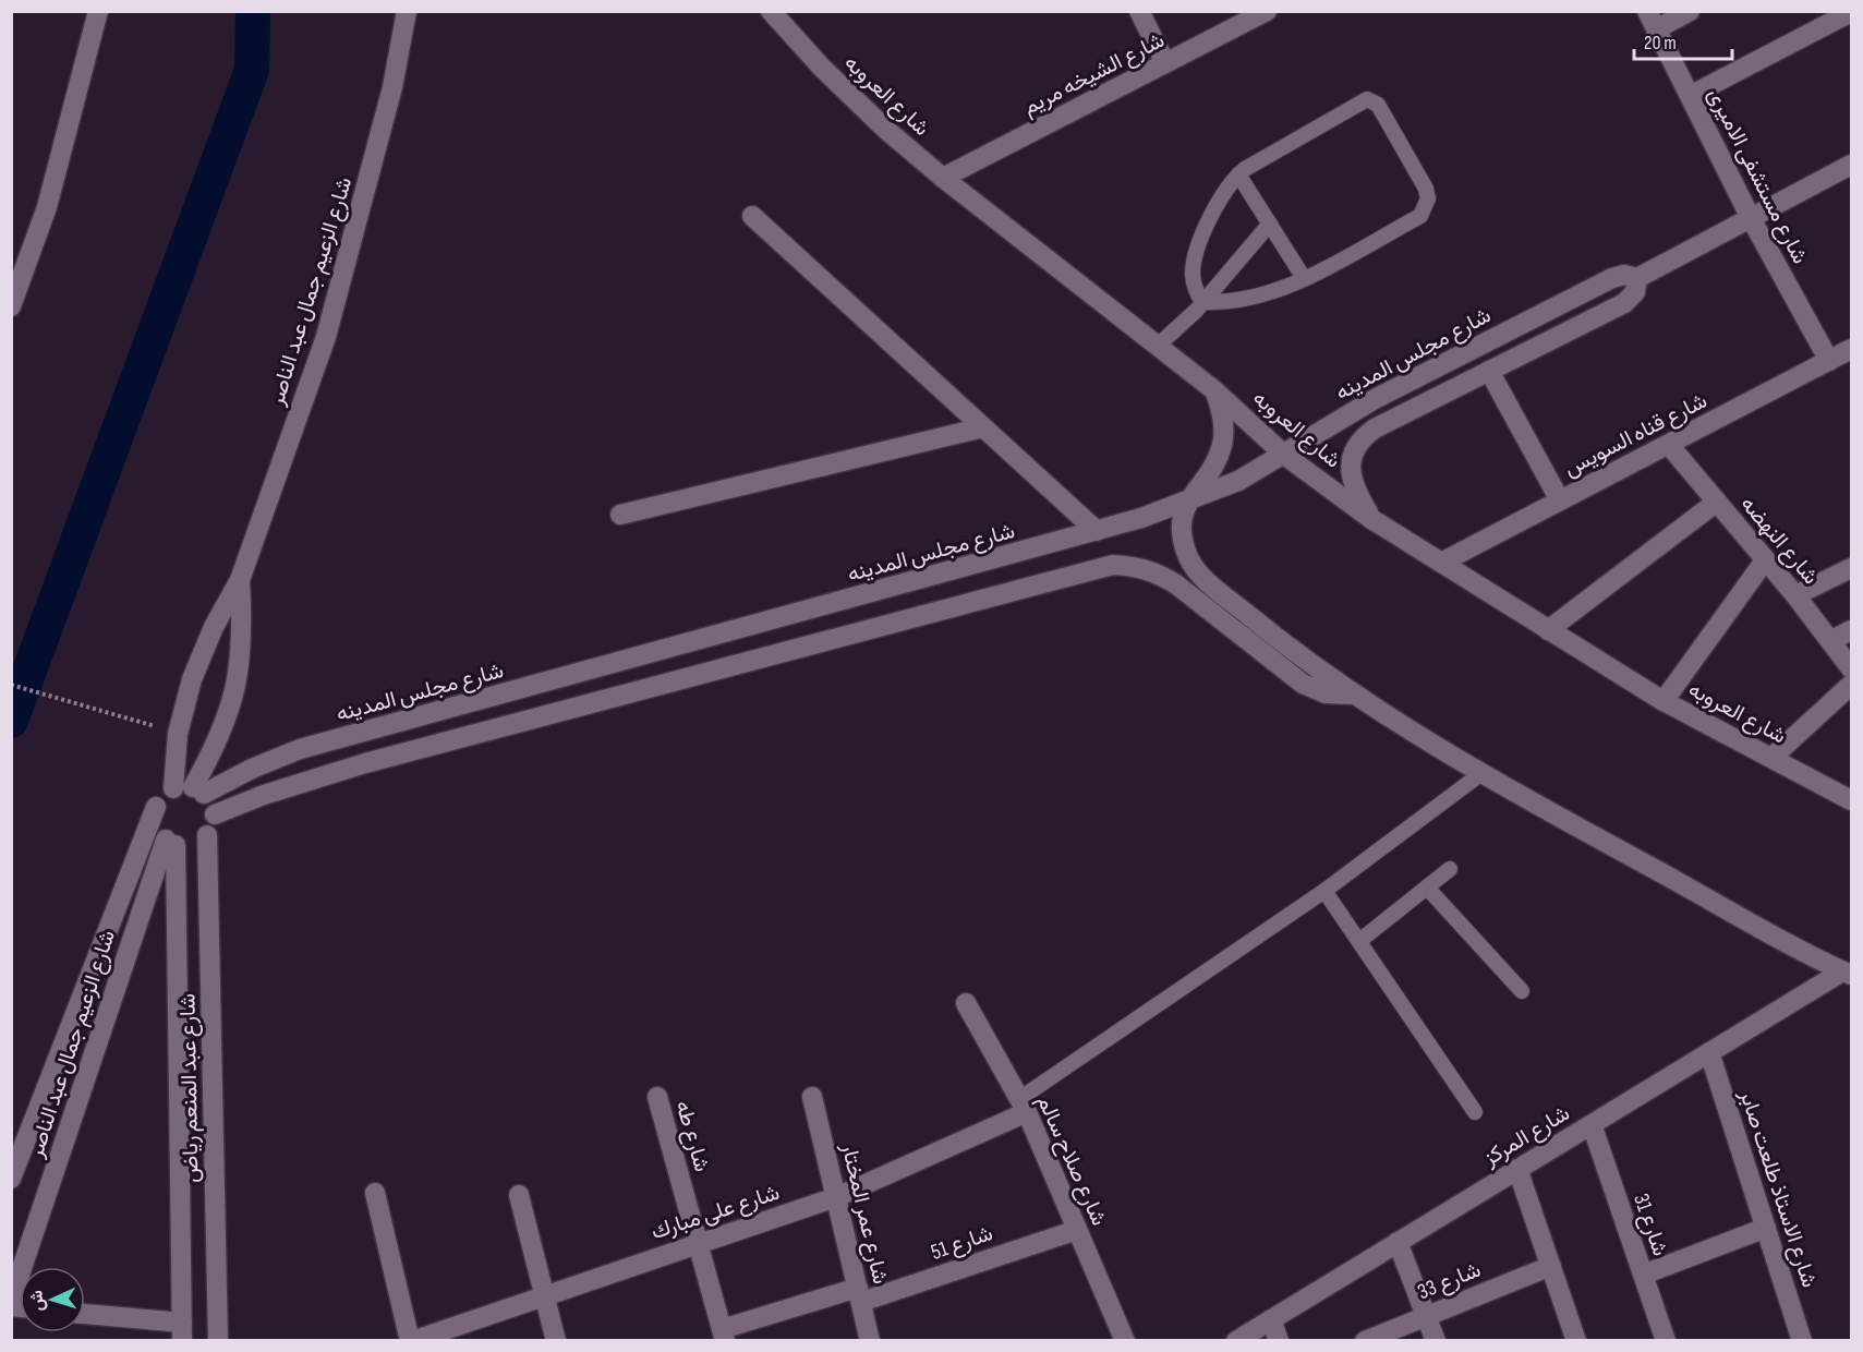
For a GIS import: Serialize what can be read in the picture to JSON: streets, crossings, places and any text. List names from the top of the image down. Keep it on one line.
{"streets":{"street":["شارع الشيخه مريم","شارع العروبه","شارع مستشفى الاميرى","شارع الزعيم جمال عبد الناصر","شارع مجلس المدينه","شارع قناه السويس","شارع النهضه","شارع عبد المنعم رياض","شارع المركز","شارع طه","شارع صلاح سالم","شارع الاستاذ طلعت صابر","شارع على مبارك","شارع عمر المختار","شارع 31","شارع 51","شارع 33"]},"crossings":[["شارع الشيخه مريم","شارع العروبه"],["شارع العروبه","شارع مجلس المدينه"],["شارع العروبه","شارع قناه السويس"],["شارع مستشفى الاميرى","شارع مجلس المدينه"],["شارع مستشفى الاميرى","شارع قناه السويس"],["شارع الزعيم جمال عبد الناصر","شارع مجلس المدينه"],["شارع الزعيم جمال عبد الناصر","شارع عبد المنعم رياض"],["شارع مجلس المدينه","شارع عبد المنعم رياض"],["شارع قناه السويس","شارع النهضه"],["شارع المركز","شارع الاستاذ طلعت صابر"],["شارع المركز","شارع 31"],["شارع طه","شارع على مبارك"],["شارع طه","شارع 51"],["شارع صلاح سالم","شارع على مبارك"],["شارع صلاح سالم","شارع 51"],["شارع على مبارك","شارع عمر المختار"],["شارع عمر المختار","شارع 51"]],"scale_bar":"20 m","north":"left"}
